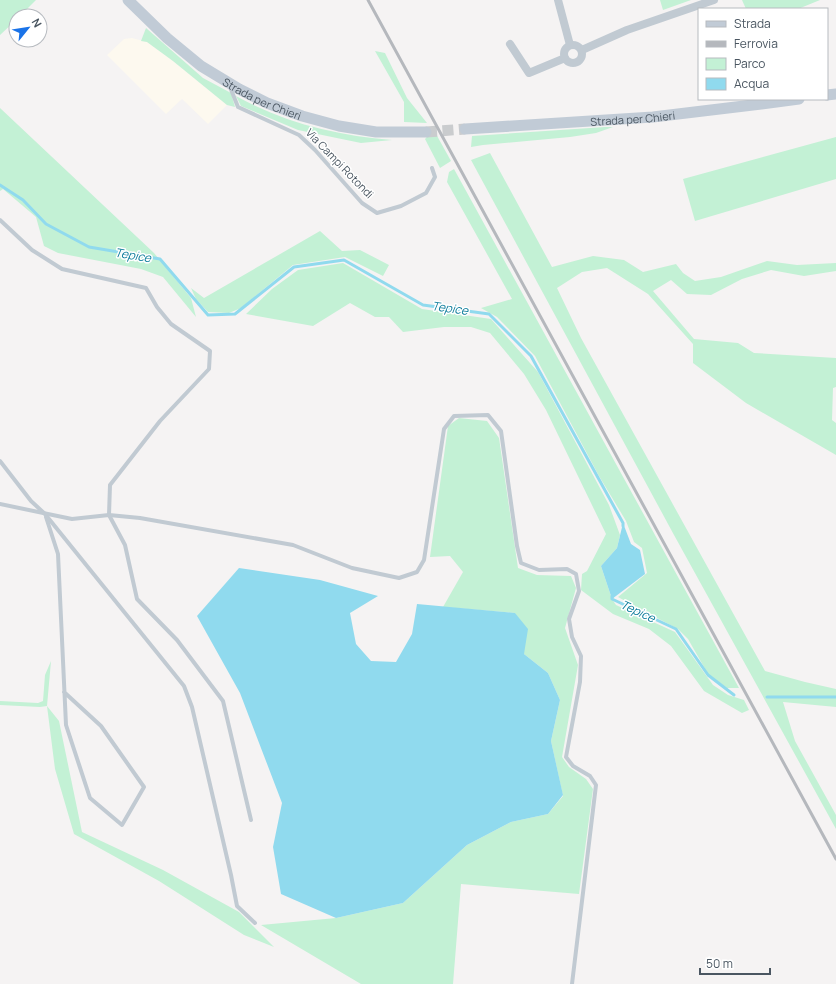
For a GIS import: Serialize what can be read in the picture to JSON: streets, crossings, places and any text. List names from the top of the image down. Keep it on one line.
{"streets":{"main road":["Strada per Chieri"],"lane":["Via Campi Rotondi"]},"crossings":[["Strada per Chieri","Via Campi Rotondi"]],"water":["Tepice"],"legend":["Strada","Ferrovia","Parco","Acqua"],"scale_bar":"50 m","north":"top right"}
